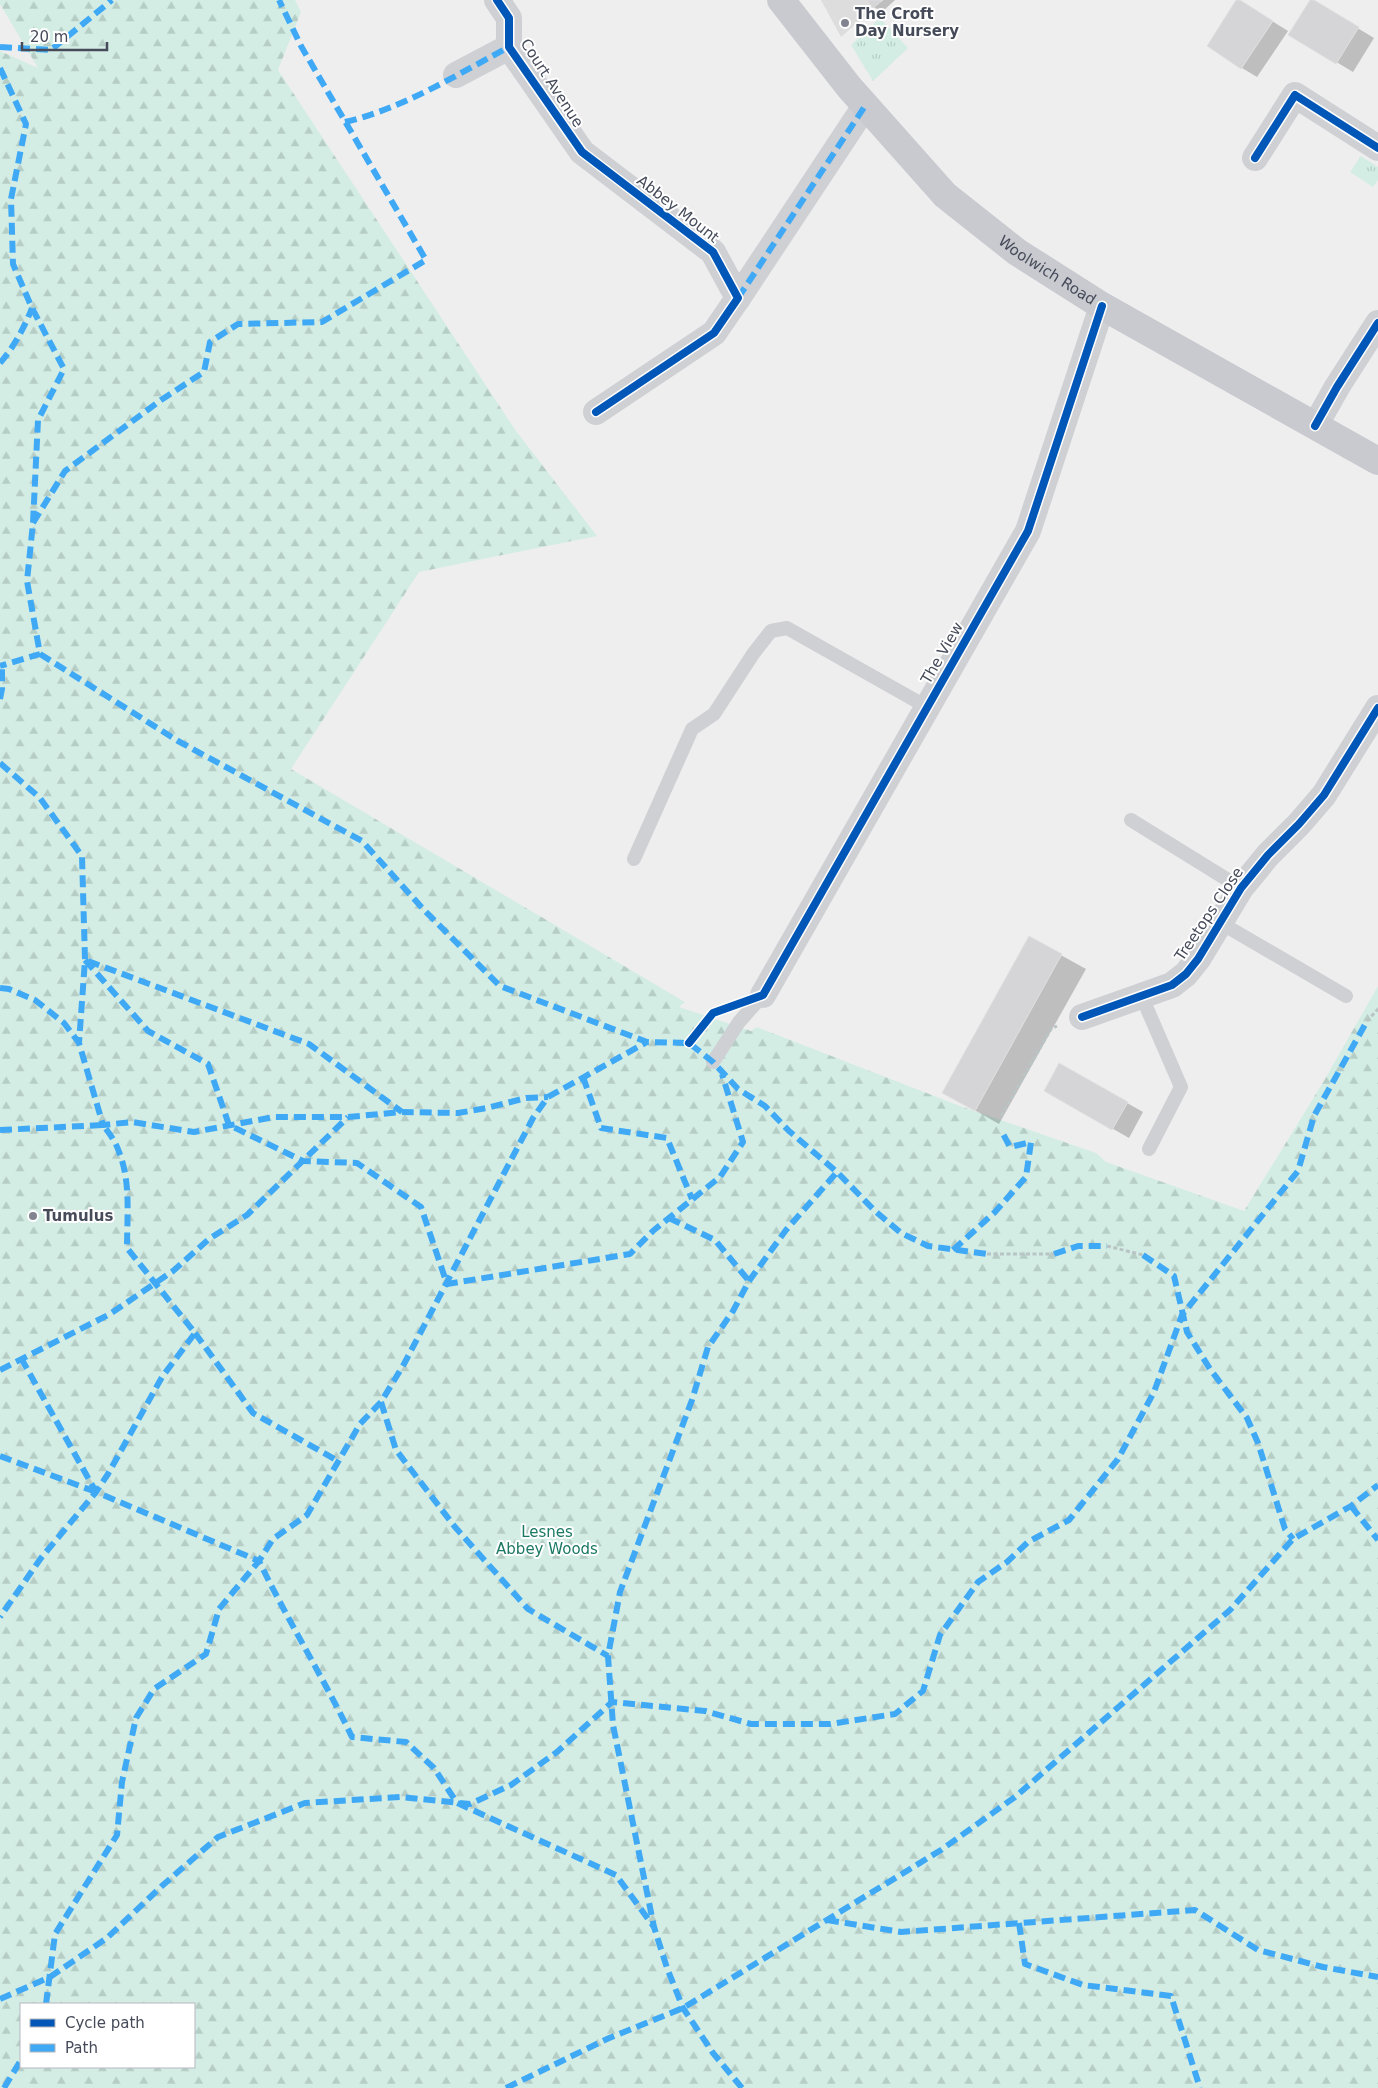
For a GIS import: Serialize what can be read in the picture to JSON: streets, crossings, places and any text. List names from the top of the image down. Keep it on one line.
{"streets":{"main road":["Woolwich Road"],"street":["Court Avenue","Abbey Mount","The View","Treetops Close"]},"crossings":[["Court Avenue","Abbey Mount"],["Woolwich Road","The View"]],"parks":["Lesnes Abbey Woods"],"places":["The Croft Day Nursery","Tumulus"],"legend":["Cycle path","Path"],"scale_bar":"20 m"}
